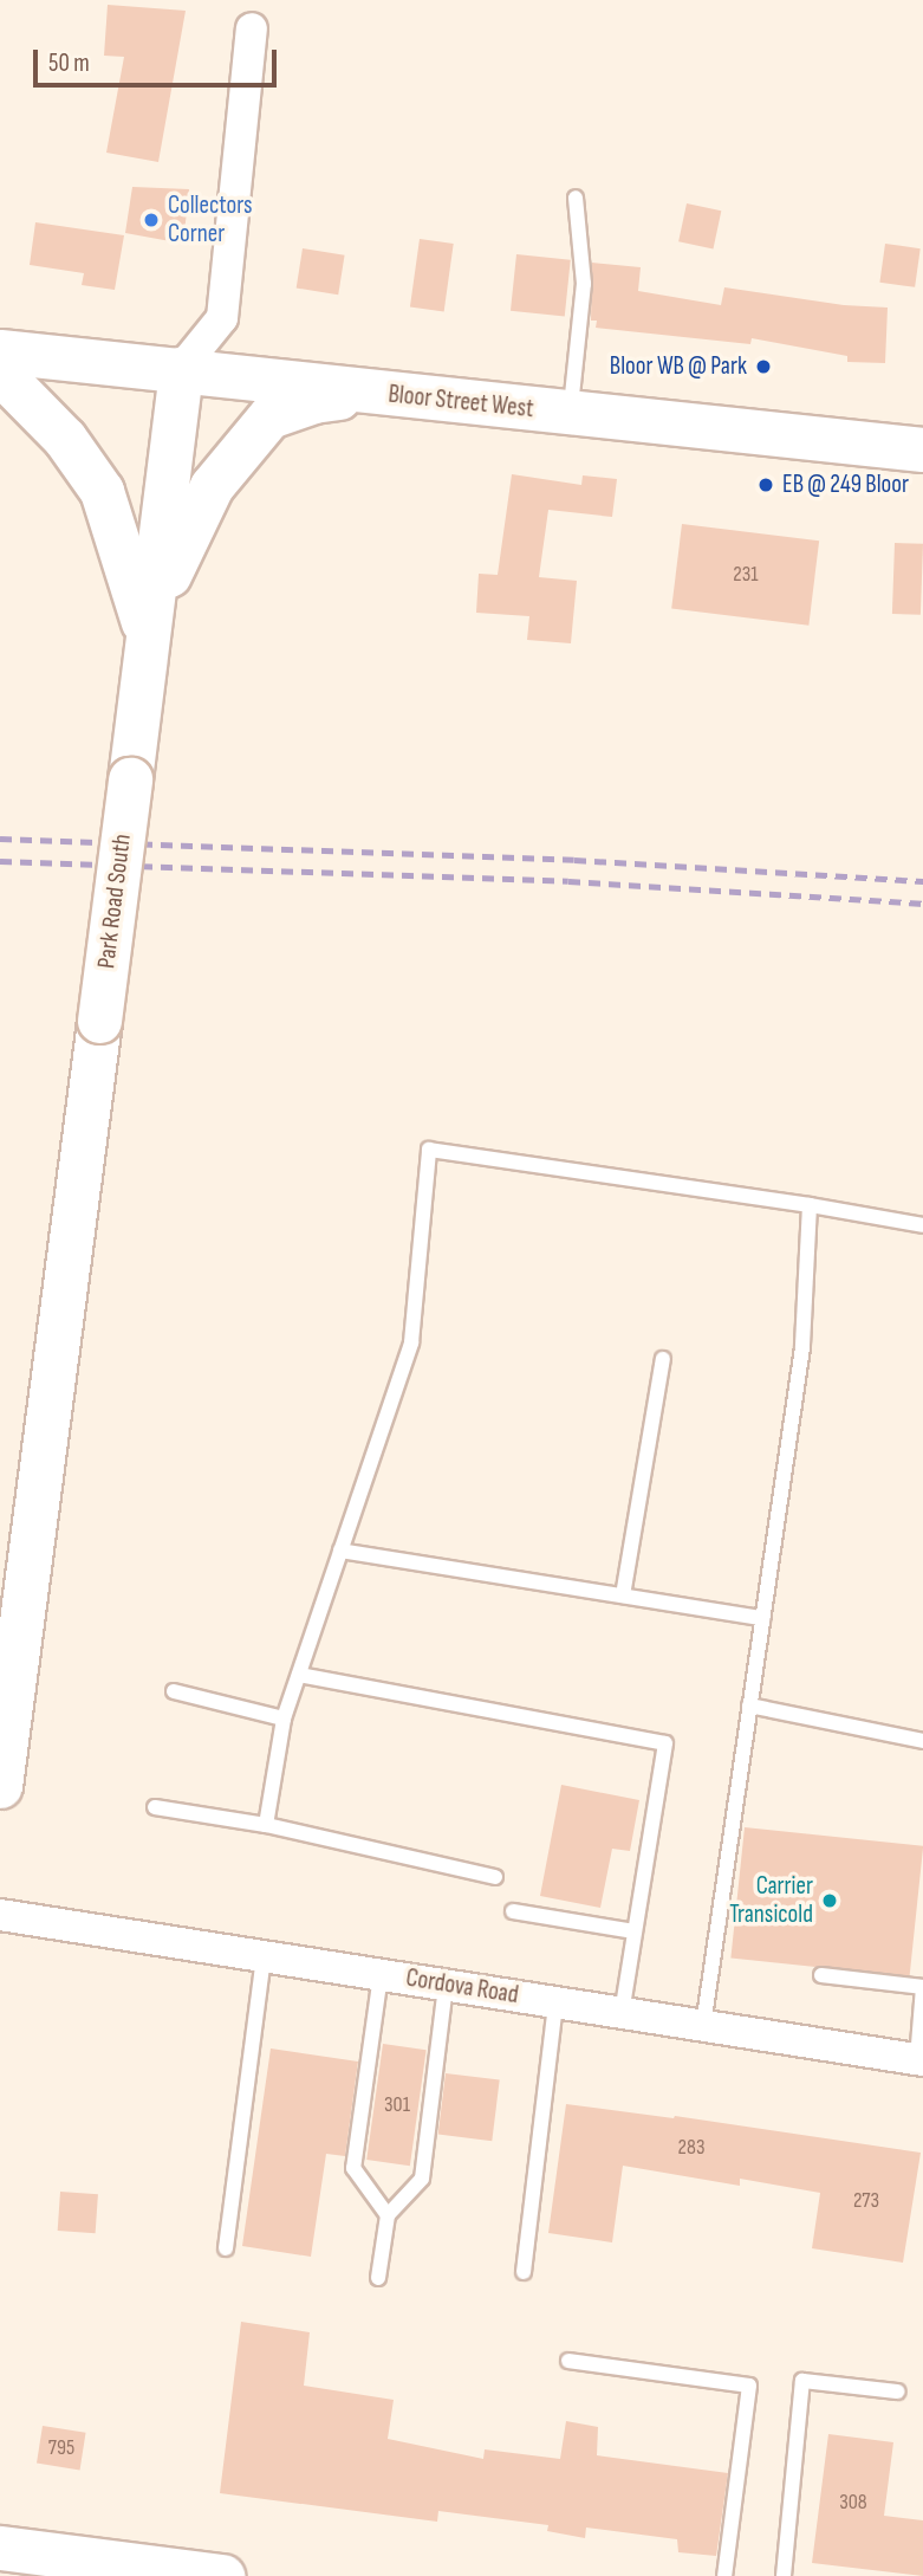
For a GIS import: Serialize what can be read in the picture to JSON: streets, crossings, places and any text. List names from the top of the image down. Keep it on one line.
{"streets":{"main road":["Bloor Street West","Park Road South"],"street":["Cordova Road"]},"crossings":[["Bloor Street West","Park Road South"]],"places":["Collectors Corner","Bloor WB @ Park","EB @ 249 Bloor","Carrier Transicold"],"house_numbers":["231","301","283","273","795","308"],"scale_bar":"50 m"}
